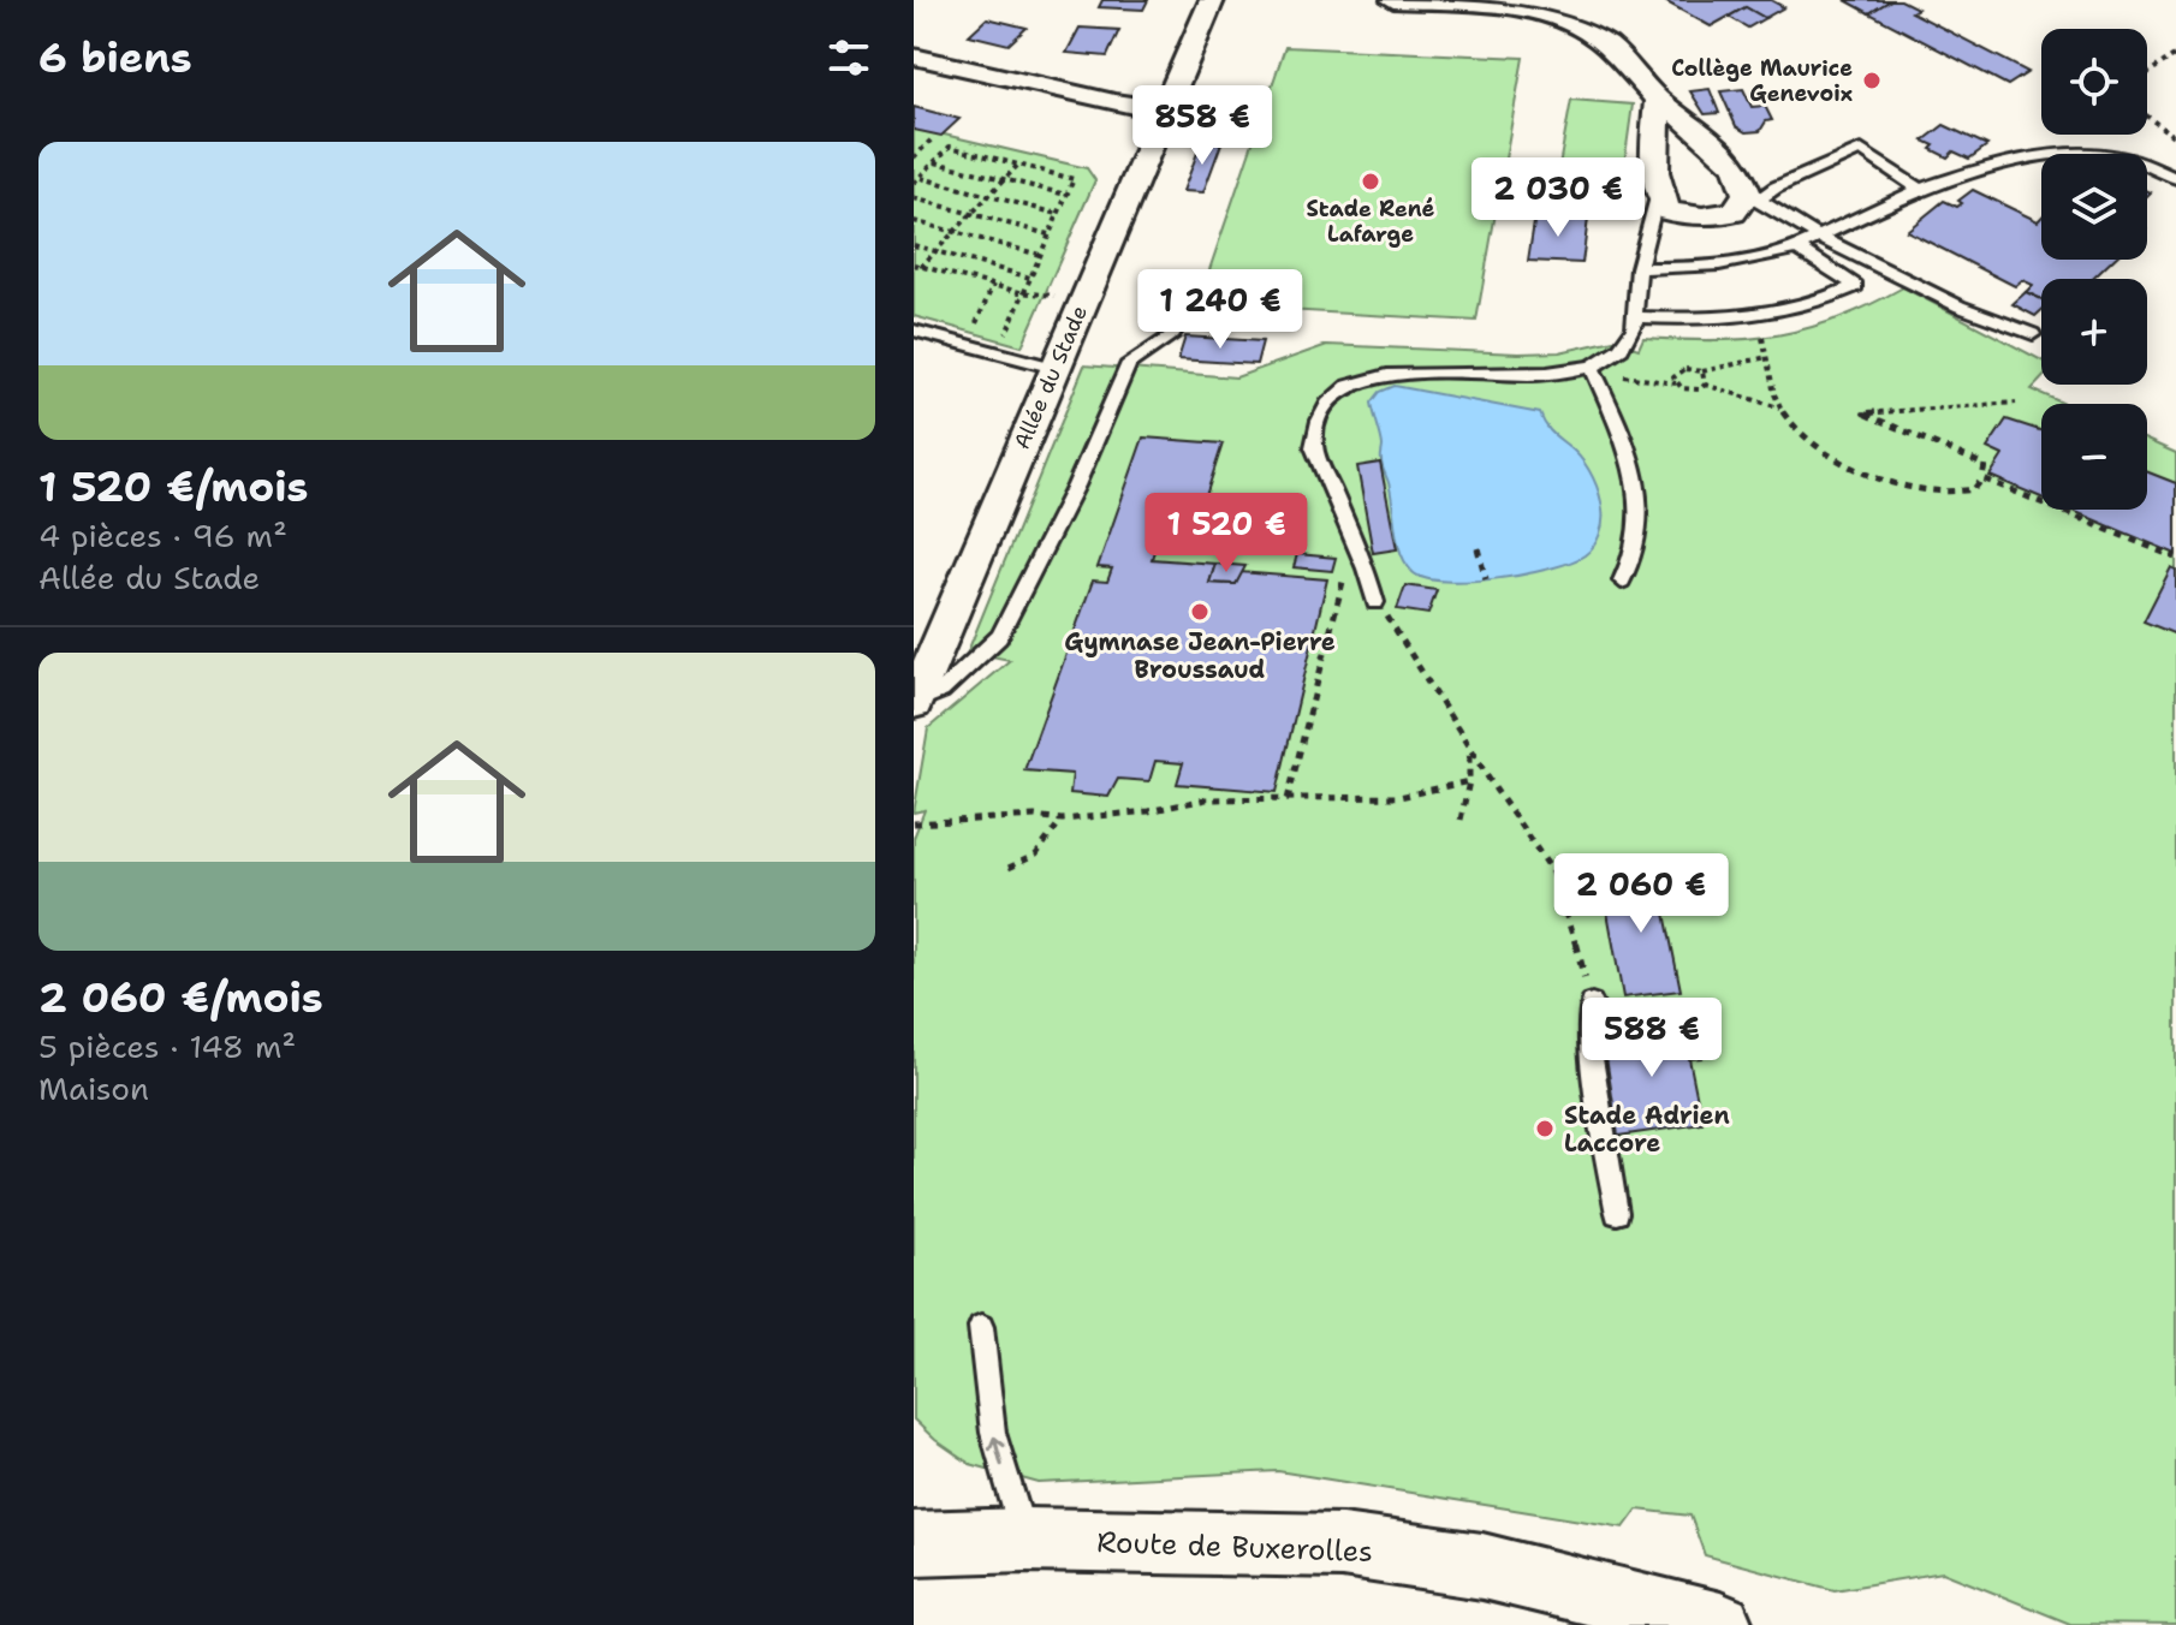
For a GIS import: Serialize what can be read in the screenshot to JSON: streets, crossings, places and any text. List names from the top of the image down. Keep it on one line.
{"streets":{"street":["Allée du Stade","Route de Buxerolles"]},"places":["Collège Maurice Genevoix","Stade René Lafarge","Gymnase Jean-Pierre Broussaud","Stade Adrien Laccore"],"page":{"heading":"6 biens","map_buttons":["+","−"],"price":["858 €","2 030 €","1 240 €","1 520 €","2 060 €","588 €"],"list":[{"name":"1 520 €/mois","note":"4 pièces · 96 m² · Allée du Stade"},{"name":"2 060 €/mois","note":"5 pièces · 148 m² · Maison"}]}}
